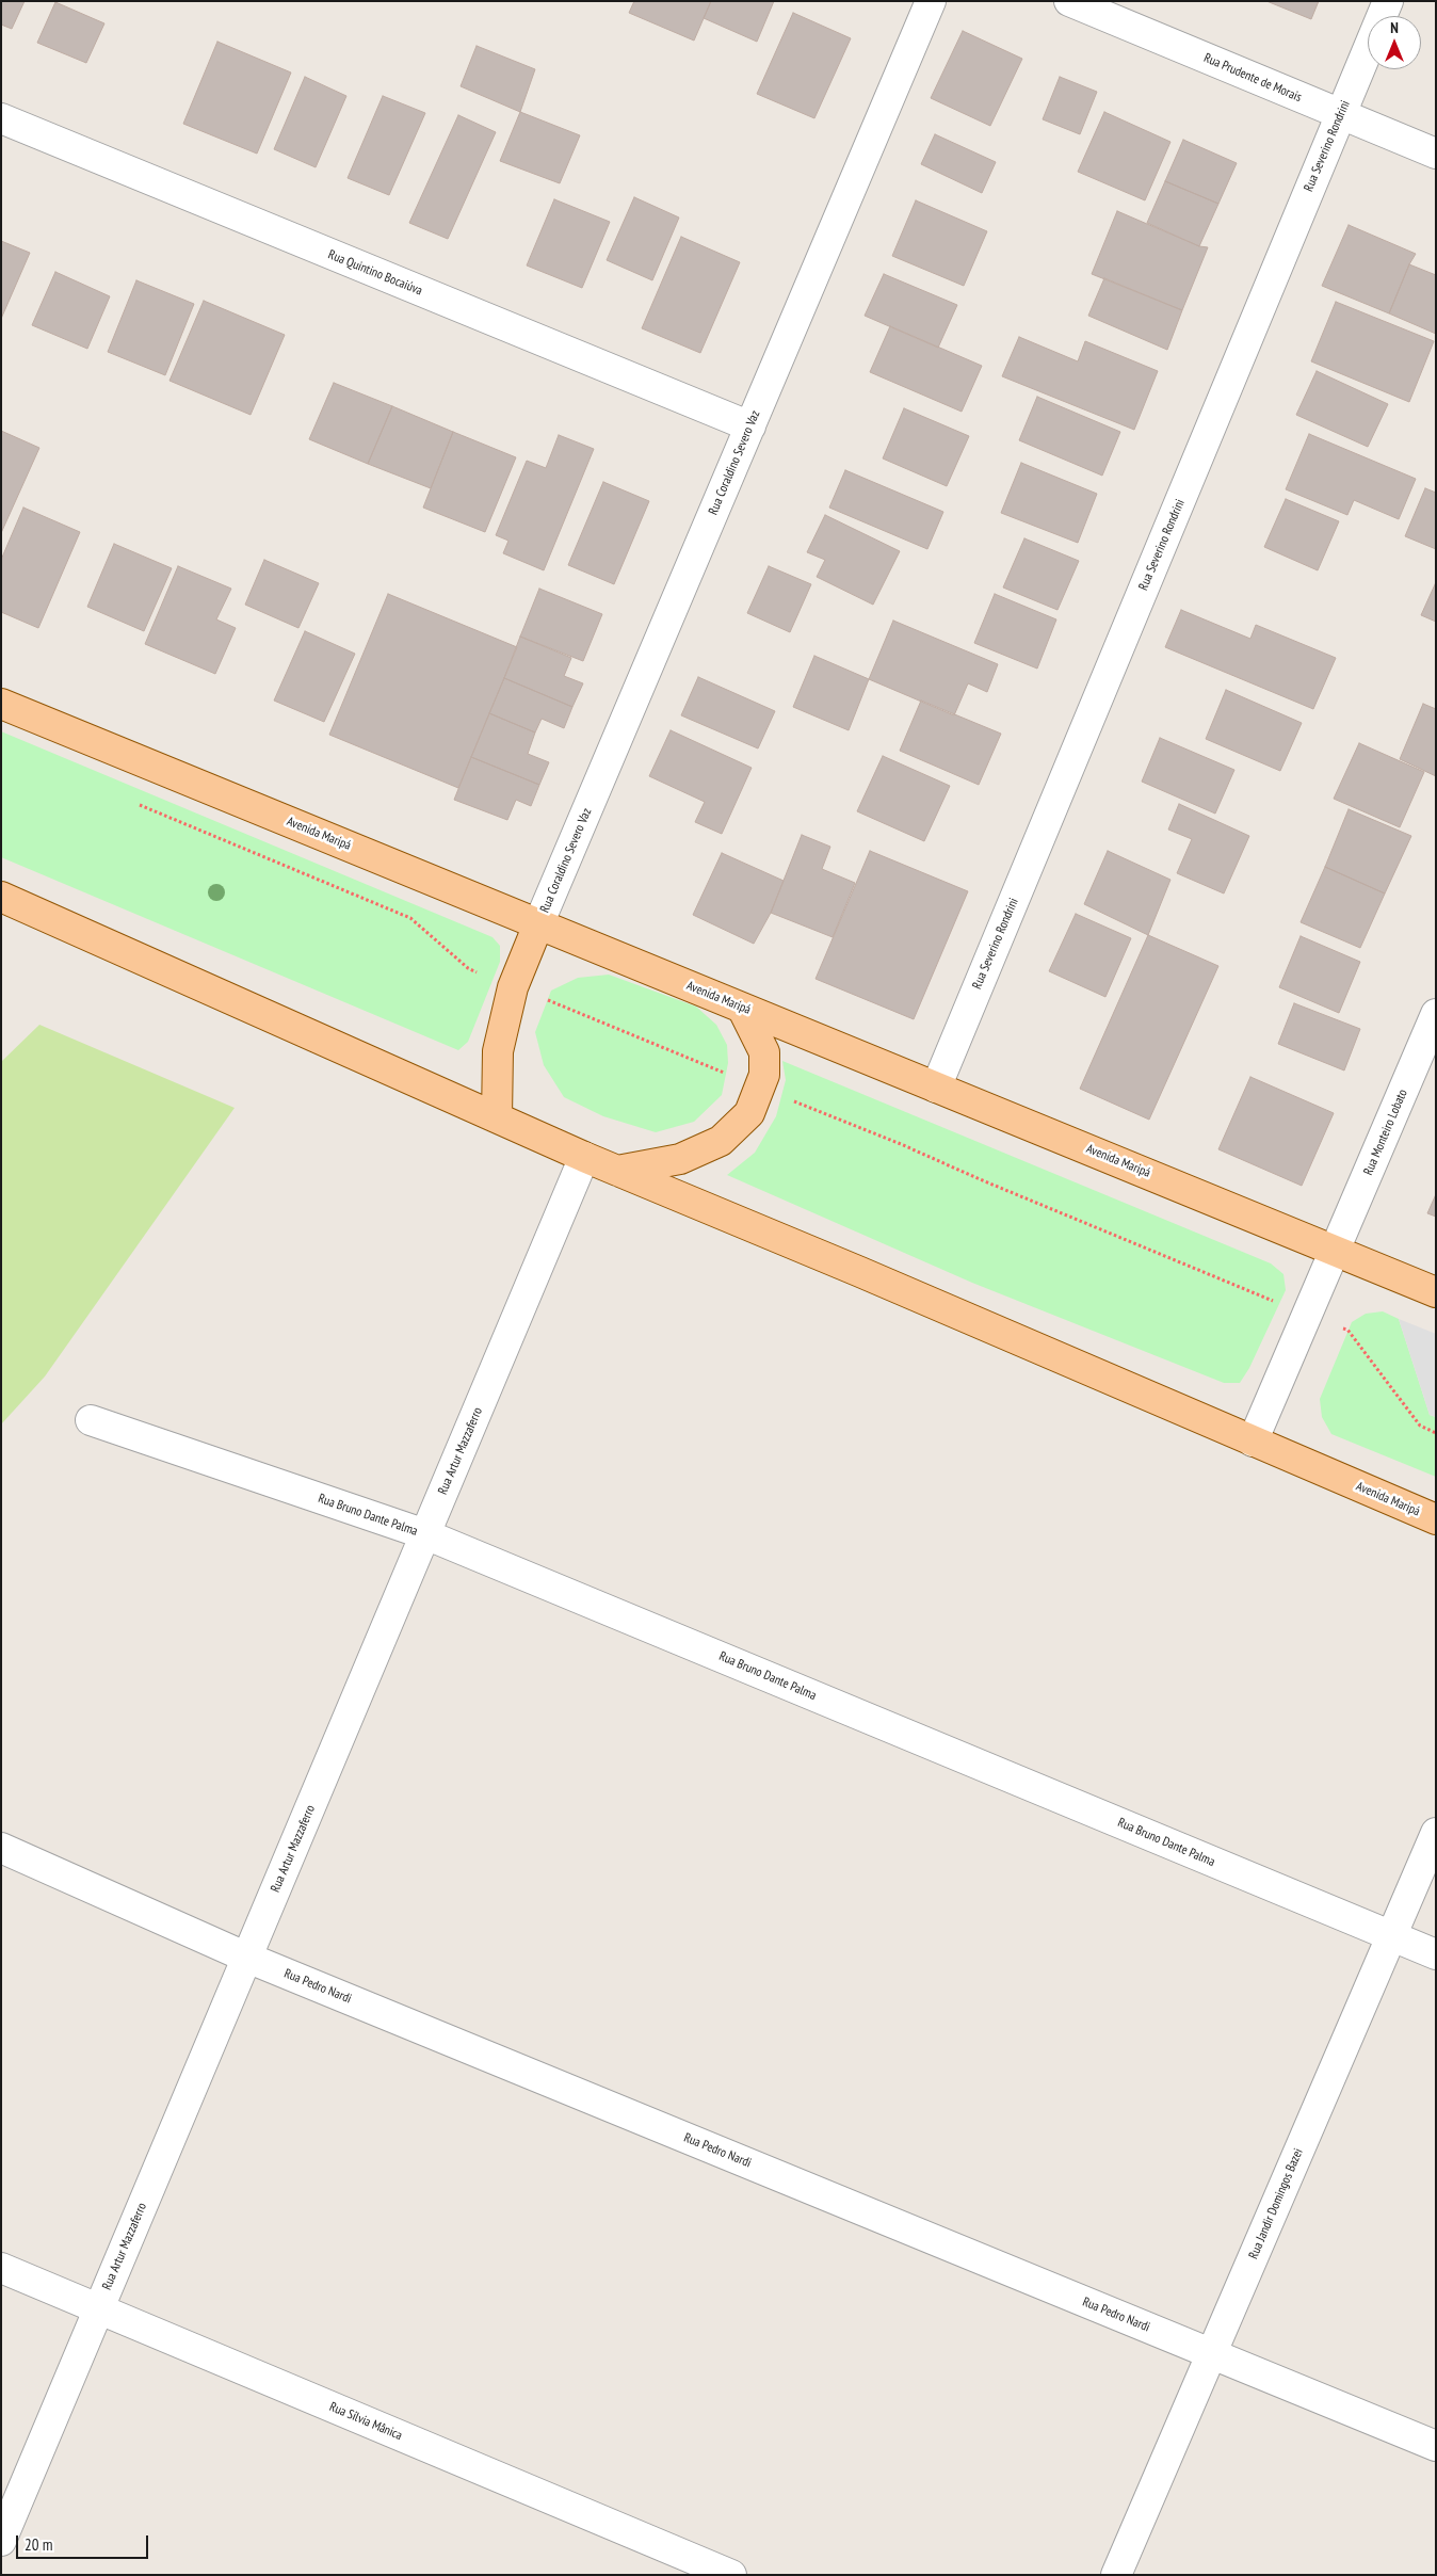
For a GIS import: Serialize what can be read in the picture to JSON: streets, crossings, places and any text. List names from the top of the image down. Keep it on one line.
{"streets":{"main road":["Avenida Maripá"],"street":["Rua Prudente de Morais","Rua Severino Rondrini","Rua Quintino Bocaiúva","Rua Coraldino Severo Vaz","Rua Monteiro Lobato","Rua Artur Mazzaferro","Rua Bruno Dante Palma","Rua Pedro Nardi","Rua Jandir Domingos Bazei","Rua Sílvia Mânica"]},"crossings":[["Rua Prudente de Morais","Rua Severino Rondrini"],["Rua Severino Rondrini","Avenida Maripá"],["Rua Quintino Bocaiúva","Rua Coraldino Severo Vaz"],["Rua Coraldino Severo Vaz","Avenida Maripá"],["Avenida Maripá","Rua Monteiro Lobato"],["Avenida Maripá","Rua Artur Mazzaferro"],["Rua Artur Mazzaferro","Rua Bruno Dante Palma"],["Rua Artur Mazzaferro","Rua Pedro Nardi"],["Rua Artur Mazzaferro","Rua Sílvia Mânica"],["Rua Bruno Dante Palma","Rua Jandir Domingos Bazei"],["Rua Pedro Nardi","Rua Jandir Domingos Bazei"]],"scale_bar":"20 m","north":"top"}
